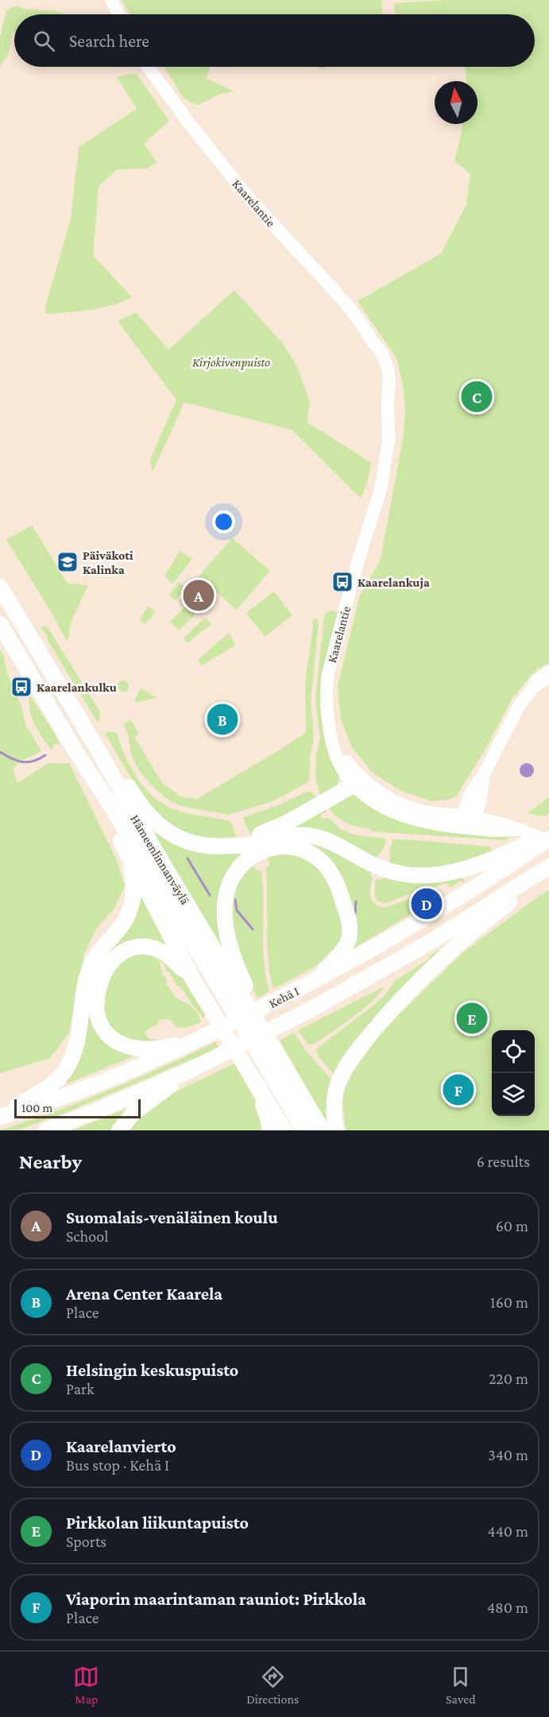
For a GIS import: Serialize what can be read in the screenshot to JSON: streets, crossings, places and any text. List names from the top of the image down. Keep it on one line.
{"streets":{"highway":["Hämeenlinnanväylä","Kehä I"],"main road":["Kaarelantie"]},"crossings":[["Kaarelantie","Kehä I"]],"parks":["Kirjokivenpuisto"],"places":{"school or university":["Päiväkoti Kalinka"],"bus stop":["Kaarelankuja","Kaarelankulku"]},"scale_bar":"100 m","north":"top","page":{"search":"Search here","pins":["C","A","B","D","E","F"],"scale":"100 m","heading":["Nearby","6 results"],"list":[{"mark":"A","name":"Suomalais-venäläinen koulu","note":"School","value":"60 m"},{"mark":"B","name":"Arena Center Kaarela","note":"Place","value":"160 m"},{"mark":"C","name":"Helsingin keskuspuisto","note":"Park","value":"220 m"},{"mark":"D","name":"Kaarelanvierto","note":"Bus stop · Kehä I","value":"340 m"},{"mark":"E","name":"Pirkkolan liikuntapuisto","note":"Sports","value":"440 m"},{"mark":"F","name":"Viaporin maarintaman rauniot: Pirkkola","note":"Place","value":"480 m"}],"nav":["Map","Directions","Saved"]}}
